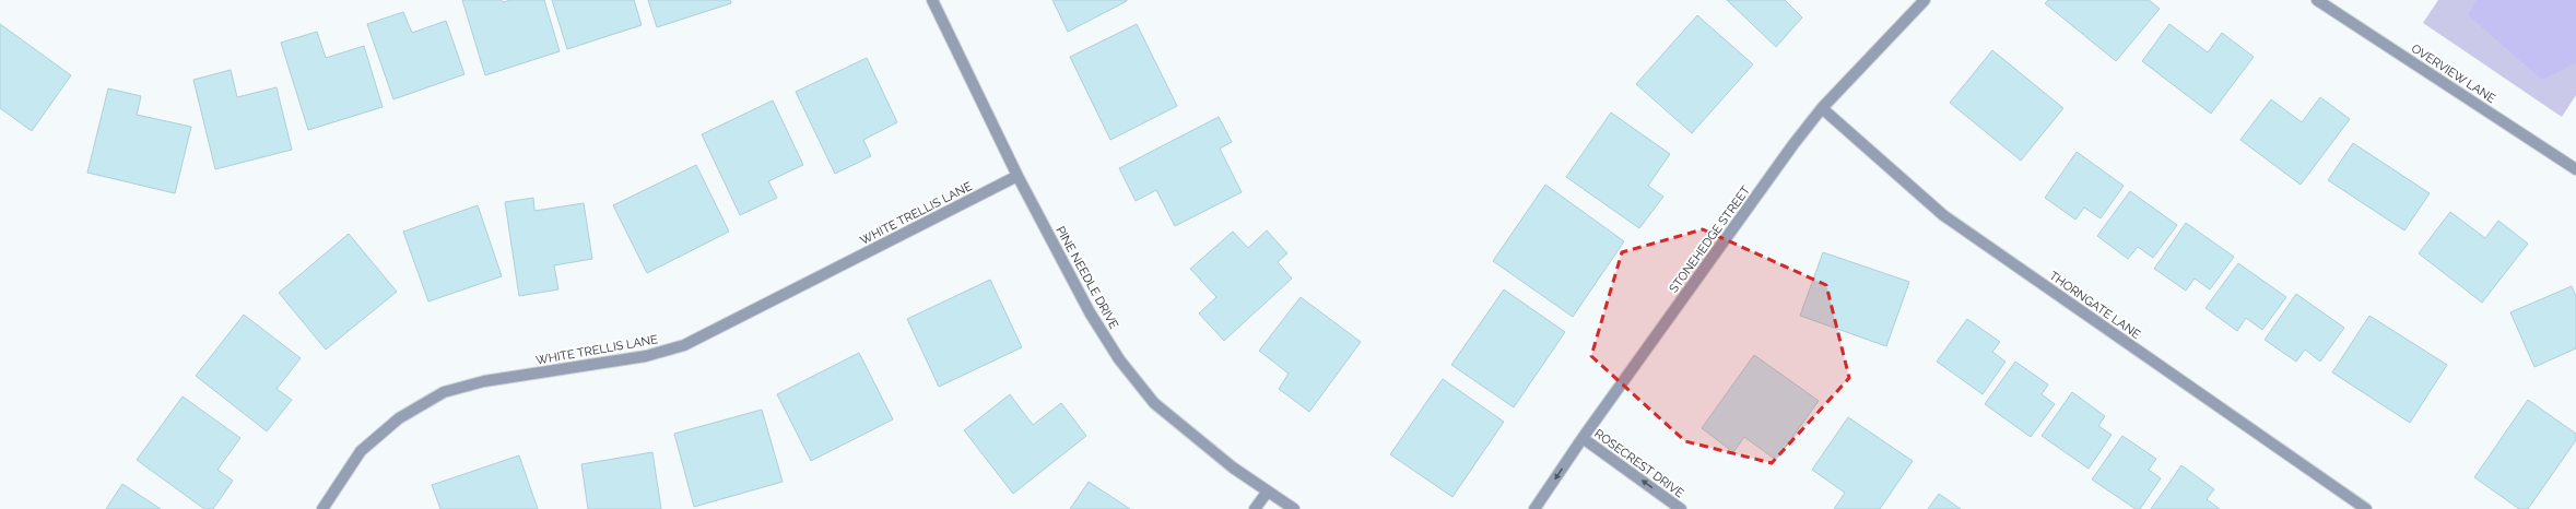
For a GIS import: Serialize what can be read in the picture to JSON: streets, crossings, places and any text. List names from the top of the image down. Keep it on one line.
{"streets":{"street":["OVERVIEW LANE","WHITE TRELLIS LANE","STONEHEDGE STREET","PINE NEEDLE DRIVE","THORNGATE LANE","ROSECREST DRIVE"]},"crossings":[["WHITE TRELLIS LANE","PINE NEEDLE DRIVE"],["STONEHEDGE STREET","THORNGATE LANE"],["STONEHEDGE STREET","ROSECREST DRIVE"]],"one_way":["ROSECREST DRIVE"]}
